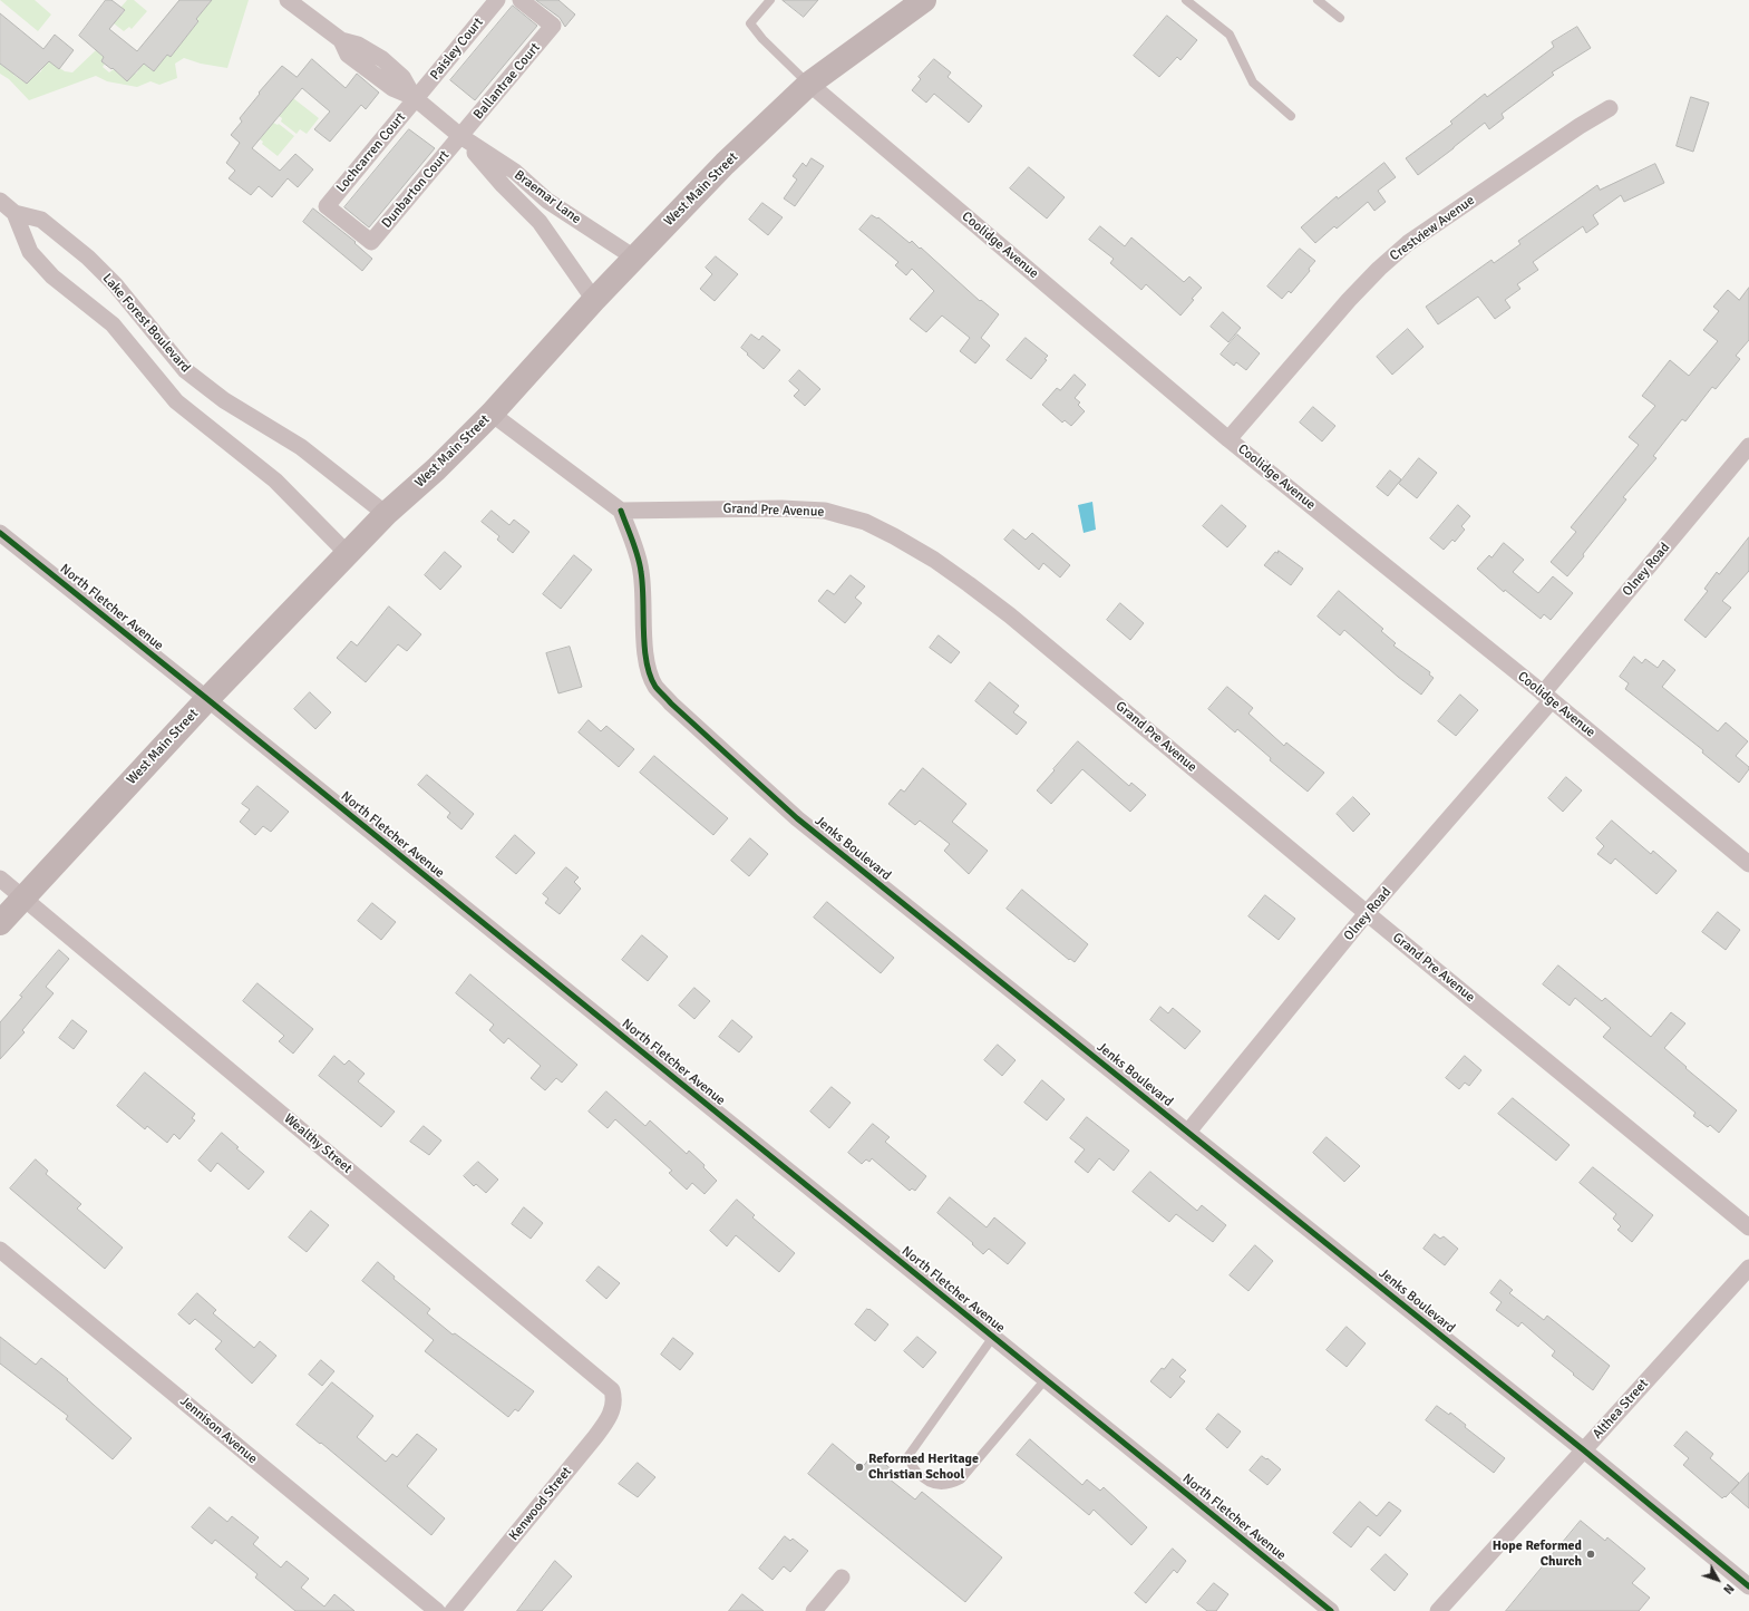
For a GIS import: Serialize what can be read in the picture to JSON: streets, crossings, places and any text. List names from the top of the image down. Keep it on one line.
{"streets":{"main road":["West Main Street"],"street":["Paisley Court","Ballantrae Court","Lochcarren Court","Dunbarton Court","Braemar Lane","Crestview Avenue","Coolidge Avenue","Lake Forest Boulevard","Grand Pre Avenue","Olney Road","North Fletcher Avenue","Jenks Boulevard","Wealthy Street","Althea Street","Jennison Avenue","Kenwood Street"]},"crossings":[["Paisley Court","Lochcarren Court"],["Paisley Court","Braemar Lane"],["Ballantrae Court","Dunbarton Court"],["Ballantrae Court","Braemar Lane"],["Lochcarren Court","Dunbarton Court"],["Lochcarren Court","Braemar Lane"],["Dunbarton Court","Braemar Lane"],["West Main Street","Braemar Lane"],["West Main Street","Coolidge Avenue"],["West Main Street","Lake Forest Boulevard"],["West Main Street","North Fletcher Avenue"],["West Main Street","Wealthy Street"],["Crestview Avenue","Coolidge Avenue"],["Coolidge Avenue","Olney Road"],["Grand Pre Avenue","Olney Road"],["Grand Pre Avenue","Jenks Boulevard"],["Olney Road","Jenks Boulevard"],["Jenks Boulevard","Althea Street"],["Wealthy Street","Kenwood Street"]],"places":["Reformed Heritage Christian School","Hope Reformed Church"],"north":"bottom right"}
